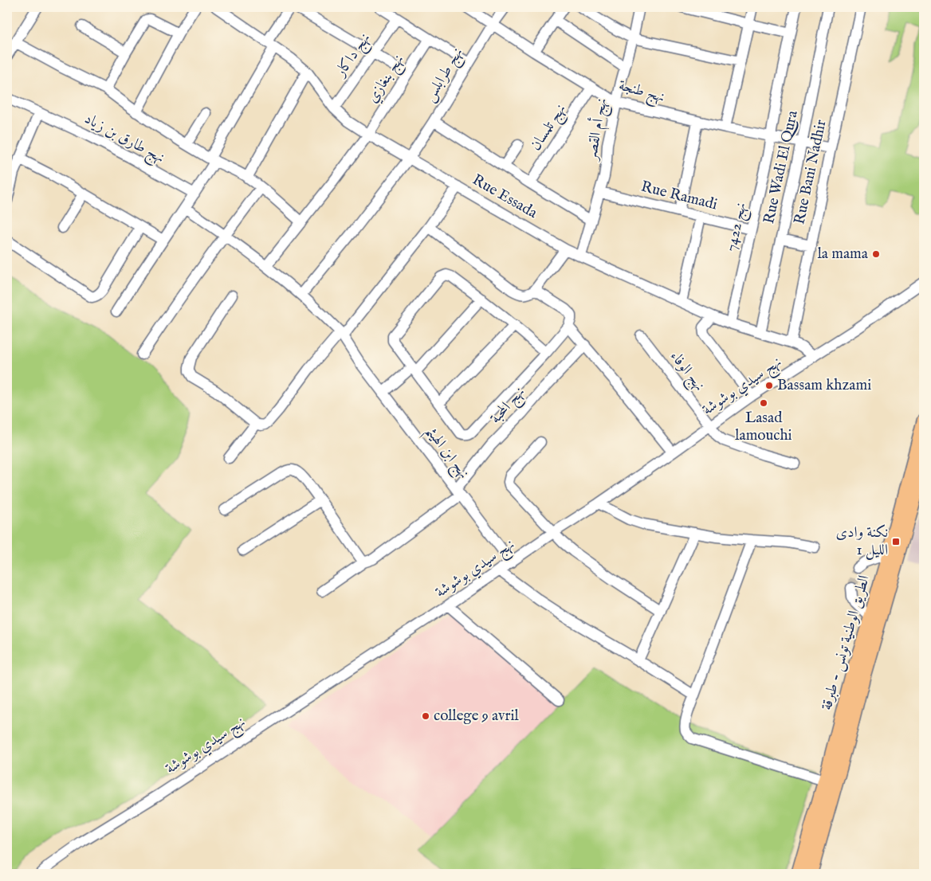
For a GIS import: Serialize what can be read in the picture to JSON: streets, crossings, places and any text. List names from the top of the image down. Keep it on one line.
{"streets":{"main road":["الطريق الوطنية تونس - طبرقة"],"street":["نهج داكار","نهج طرابلس","نهج بنغازي","نهج طنجة","نهج تلمسان","نهج أم القصر","نهج طارق بن زياد","Rue Wadi El Qura","Rue Bani Nadhir","Rue Ramadi","Rue Essada","نهج 7422","نهج الوفاء","نهج سيدي بوشوشة","نهج المحبة","نهج ابن الهيثم"]},"crossings":[["نهج داكار","Rue Essada"],["نهج طرابلس","نهج طنجة"],["نهج طرابلس","Rue Essada"],["نهج طرابلس","نهج ابن الهيثم"],["نهج بنغازي","Rue Essada"],["نهج بنغازي","نهج ابن الهيثم"],["نهج طنجة","نهج تلمسان"],["نهج طنجة","نهج أم القصر"],["نهج طنجة","Rue Wadi El Qura"],["نهج طنجة","Rue Bani Nadhir"],["نهج طنجة","نهج 7422"],["نهج أم القصر","Rue Ramadi"],["نهج أم القصر","Rue Essada"],["Rue Wadi El Qura","Rue Essada"],["Rue Bani Nadhir","Rue Essada"],["Rue Ramadi","نهج 7422"],["Rue Essada","نهج 7422"],["Rue Essada","نهج سيدي بوشوشة"],["نهج الوفاء","نهج سيدي بوشوشة"],["نهج سيدي بوشوشة","نهج ابن الهيثم"],["نهج المحبة","نهج ابن الهيثم"]],"places":{"other":["la mama","Bassam khzami","Lasad lamouchi","college 9 avril"],"transit":["نكنة وادى الليل 1"]}}
